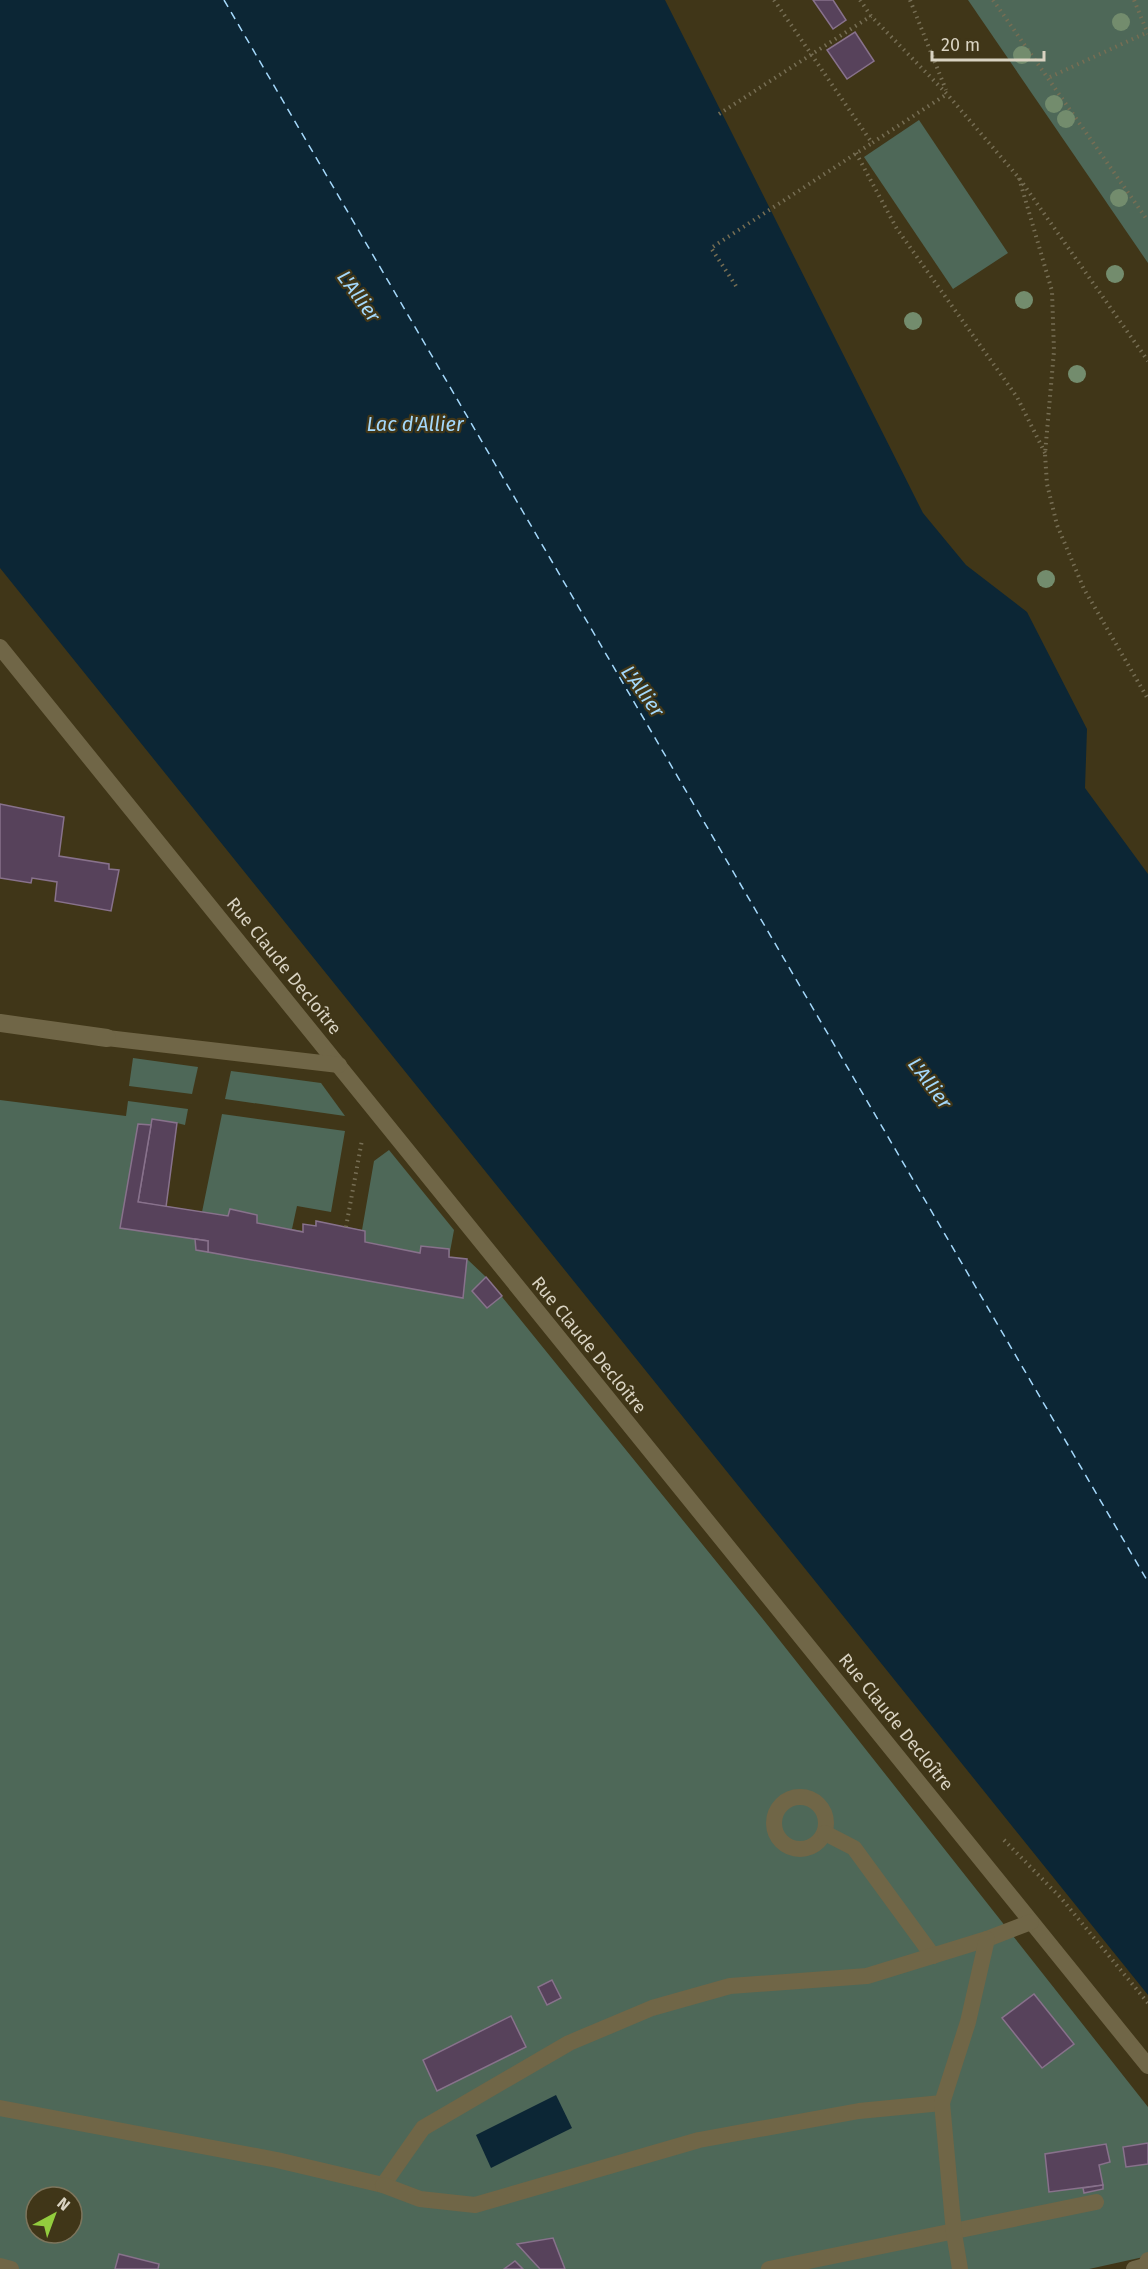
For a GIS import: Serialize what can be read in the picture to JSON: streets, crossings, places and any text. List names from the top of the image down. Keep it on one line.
{"streets":{"lane":["Rue Claude Decloître"]},"water":["L'Allier","Lac d'Allier"],"scale_bar":"20 m","north":"top right"}
